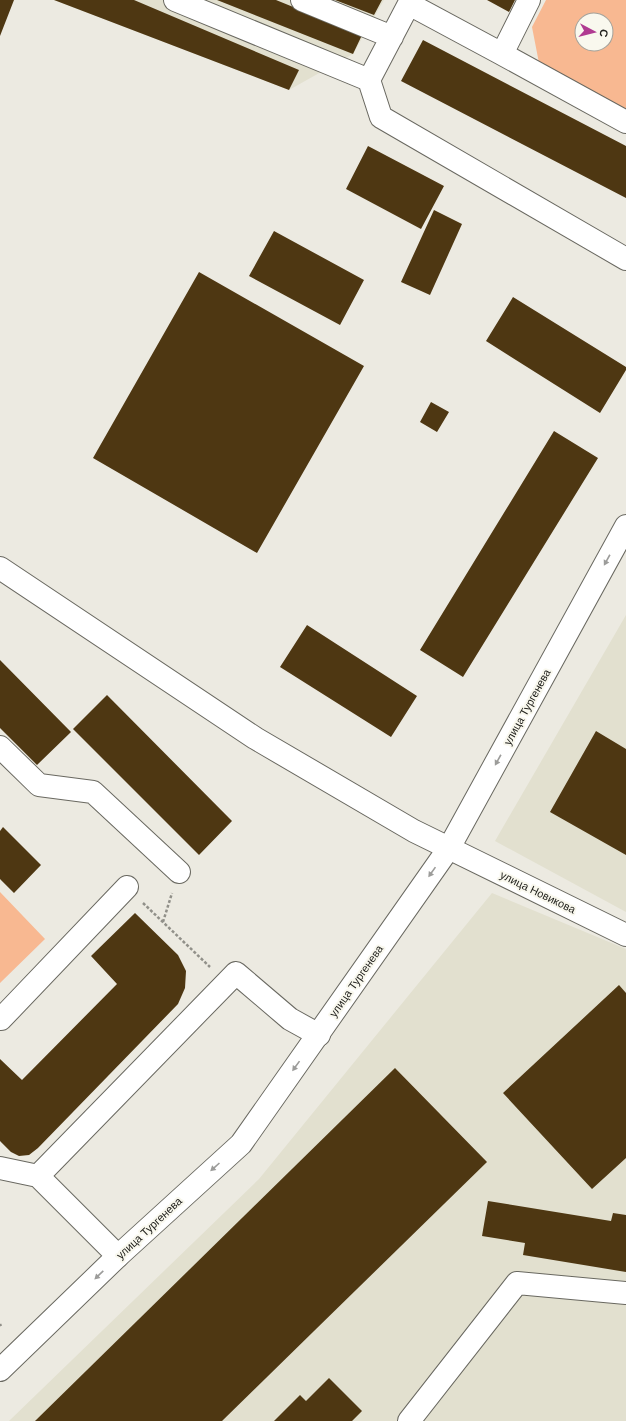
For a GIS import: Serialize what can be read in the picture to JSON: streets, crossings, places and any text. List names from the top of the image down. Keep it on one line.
{"streets":{"main road":["улица Тургенева","улица Новикова"]},"crossings":[["улица Тургенева","улица Новикова"]],"one_way":["улица Тургенева"],"north":"right"}
